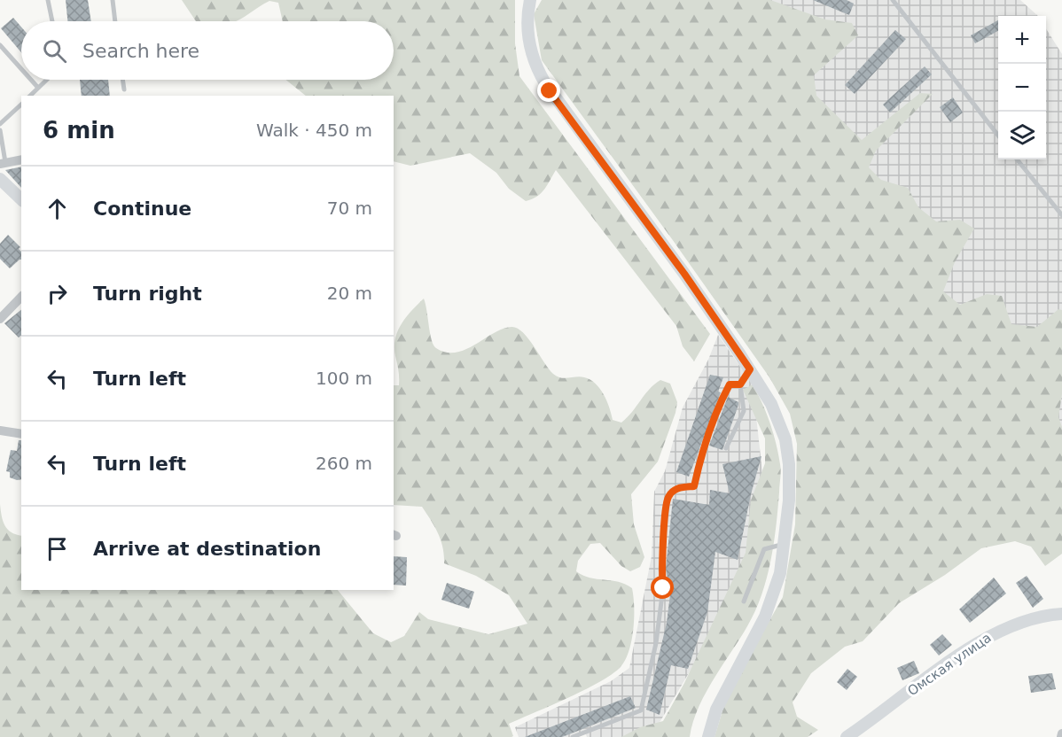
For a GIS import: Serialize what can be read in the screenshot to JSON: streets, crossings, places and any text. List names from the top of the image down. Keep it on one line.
{"streets":{"main road":["Омская улица"]},"page":{"map_buttons":["+","−"],"search":"Search here","heading":["6 min","Walk · 450 m"],"list":[["Continue","70 m"],["Turn right","20 m"],["Turn left","100 m"],["Turn left","260 m"],"Arrive at destination"]}}
